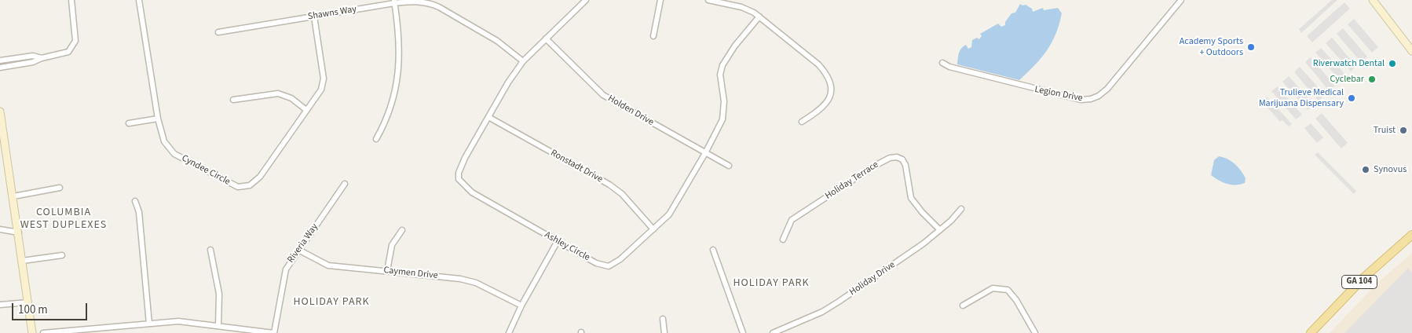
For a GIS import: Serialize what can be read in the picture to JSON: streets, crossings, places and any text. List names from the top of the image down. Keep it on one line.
{"streets":{"main road":["GA 104"],"street":["Shawns Way","Legion Drive","Holden Drive","Ronstadt Drive","Cyndee Circle","Holiday Terrace","Riveria Way","Ashley Circle","Caymen Drive","Holiday Drive"]},"crossings":[["Shawns Way","Cyndee Circle"],["Shawns Way","Ashley Circle"],["Holden Drive","Ashley Circle"],["Ronstadt Drive","Ashley Circle"],["Holiday Terrace","Holiday Drive"],["Riveria Way","Caymen Drive"]],"districts":["COLUMBIA WEST DUPLEXES","HOLIDAY PARK","HOLIDAY PARK"],"places":["Academy Sports + Outdoors","Riverwatch Dental","Cyclebar","Trulieve Medical Marijuana Dispensary","Truist","Synovus"],"scale_bar":"100 m"}
